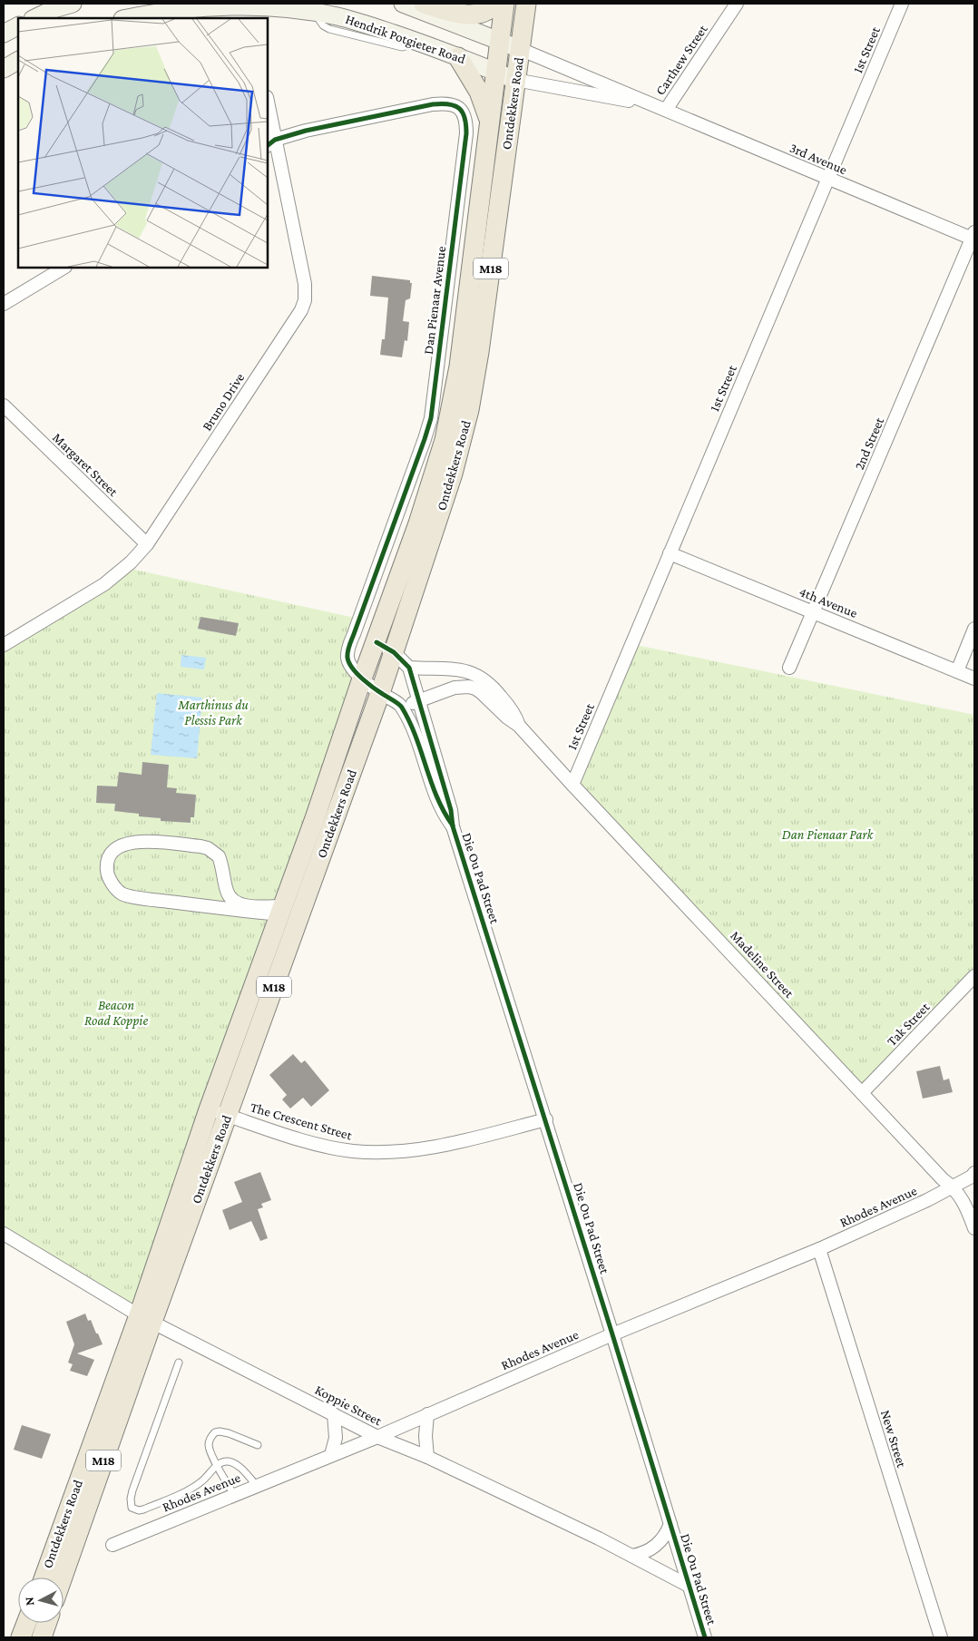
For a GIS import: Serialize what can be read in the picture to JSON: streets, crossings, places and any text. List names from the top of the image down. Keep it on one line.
{"streets":{"main road":["Hendrik Potgieter Road","Ontdekkers Road","M18"],"street":["1st Street","Carthew Street","3rd Avenue","Dan Pienaar Avenue","Bruno Drive","2nd Street","Margaret Street","4th Avenue","Die Ou Pad Street","Madeline Street","Tak Street","The Crescent Street","Rhodes Avenue","Koppie Street","New Street"]},"crossings":[["Hendrik Potgieter Road","Ontdekkers Road"],["Hendrik Potgieter Road","3rd Avenue"],["1st Street","3rd Avenue"],["1st Street","4th Avenue"],["1st Street","Madeline Street"],["Carthew Street","3rd Avenue"],["Ontdekkers Road","3rd Avenue"],["Ontdekkers Road","Dan Pienaar Avenue"],["Ontdekkers Road","Die Ou Pad Street"],["Ontdekkers Road","The Crescent Street"],["Ontdekkers Road","Koppie Street"],["3rd Avenue","2nd Street"],["Dan Pienaar Avenue","Bruno Drive"],["Bruno Drive","Margaret Street"],["2nd Street","4th Avenue"],["Die Ou Pad Street","Madeline Street"],["Die Ou Pad Street","The Crescent Street"],["Die Ou Pad Street","Rhodes Avenue"],["Die Ou Pad Street","Koppie Street"],["Madeline Street","Tak Street"],["Madeline Street","Rhodes Avenue"],["Rhodes Avenue","Koppie Street"],["Rhodes Avenue","New Street"]],"parks":["Marthinus du Plessis Park","Dan Pienaar Park","Beacon Road Koppie"],"north":"left"}
